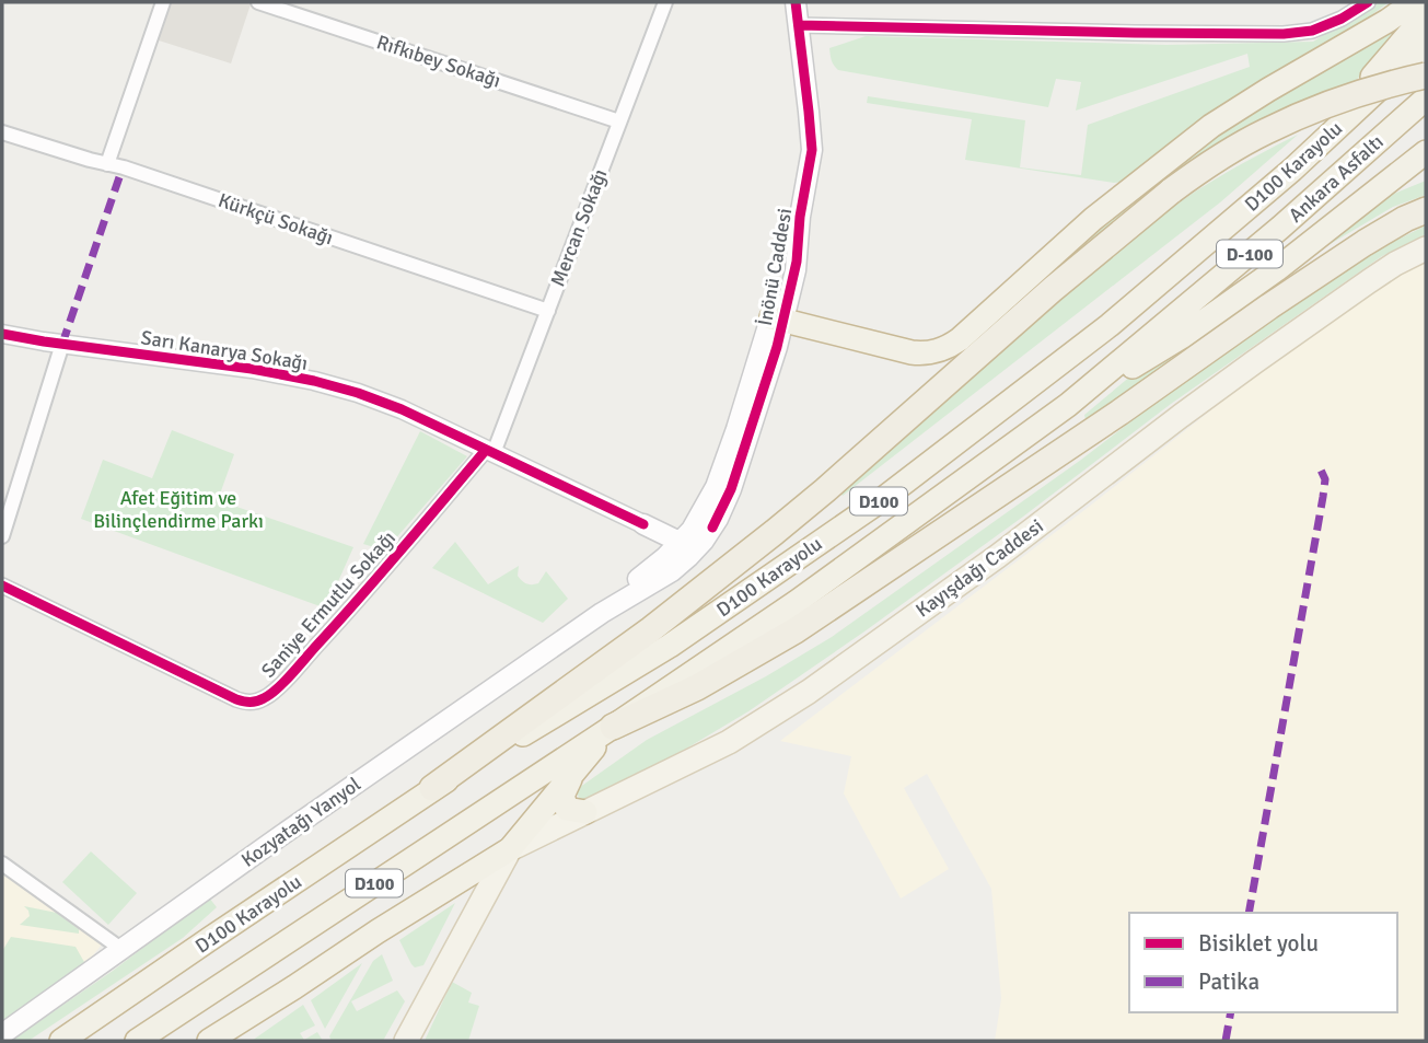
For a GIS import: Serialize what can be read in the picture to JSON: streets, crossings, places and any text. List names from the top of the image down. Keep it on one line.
{"streets":{"highway":["D100 Karayolu","Ankara Asfaltı","D-100","D100"],"main road":["İnönü Caddesi","Kayışdağı Caddesi","Kozyatağı Yanyol"],"street":["Rıfkıbey Sokağı","Kürkçü Sokağı","Mercan Sokağı","Sarı Kanarya Sokağı","Saniye Ermutlu Sokağı"]},"crossings":[["Rıfkıbey Sokağı","Mercan Sokağı"],["D100 Karayolu","Ankara Asfaltı"],["D100 Karayolu","D100"],["Kürkçü Sokağı","Mercan Sokağı"],["Mercan Sokağı","Sarı Kanarya Sokağı"],["Mercan Sokağı","Saniye Ermutlu Sokağı"],["İnönü Caddesi","Kozyatağı Yanyol"],["Sarı Kanarya Sokağı","Saniye Ermutlu Sokağı"],["D100","Kayışdağı Caddesi"]],"parks":["Afet Eğitim ve Bilinçlendirme Parkı"],"legend":["Bisiklet yolu","Patika"]}
